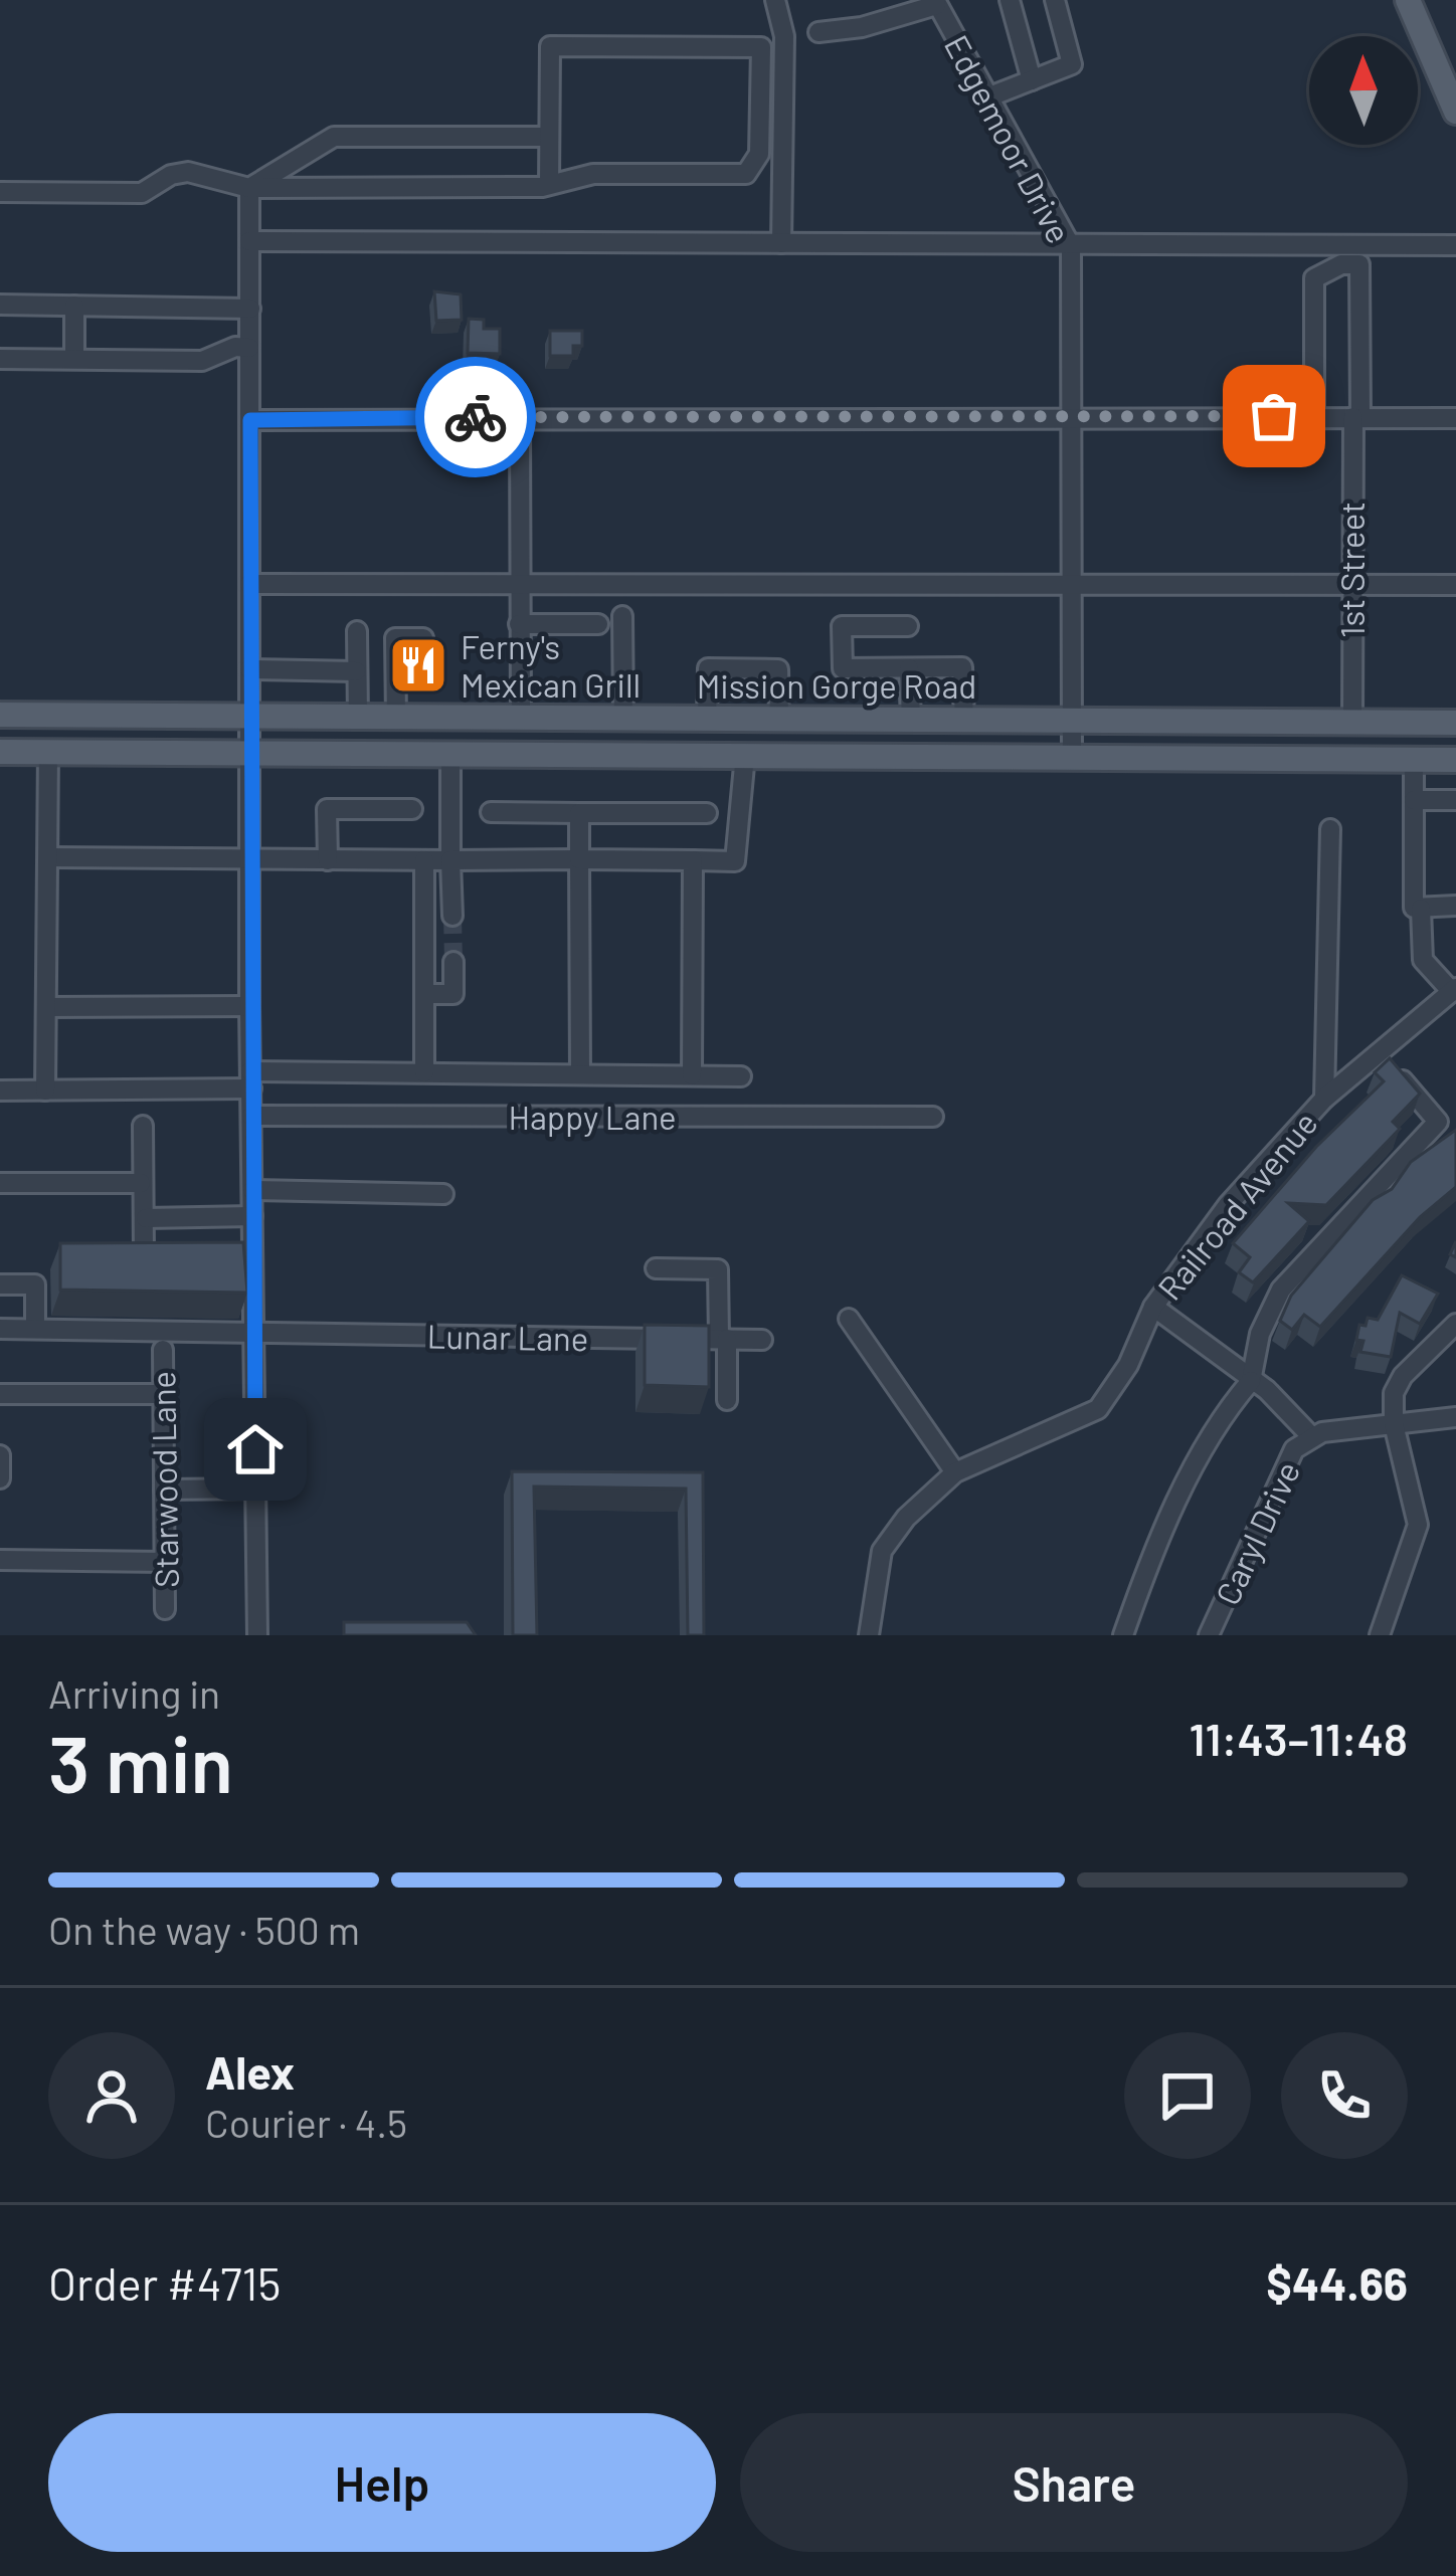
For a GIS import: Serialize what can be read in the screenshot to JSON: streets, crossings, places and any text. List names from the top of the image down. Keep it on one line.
{"streets":{"main road":["Mission Gorge Road"],"street":["Edgemoor Drive","1st Street","Happy Lane","Railroad Avenue","Lunar Lane","Starwood Lane","Caryl Drive"]},"crossings":[["Edgemoor Drive","Mission Gorge Road"],["1st Street","Mission Gorge Road"]],"places":{"restaurant":["Ferny's Mexican Grill"]},"north":"top","page":{"heading":["3 min","Arriving in","11:43–11:48"],"panel":["Alex","Courier · 4.5","Order #4715","$44.66"],"bar":"On the way · 500 m","buttons":["Help","Share"]}}
